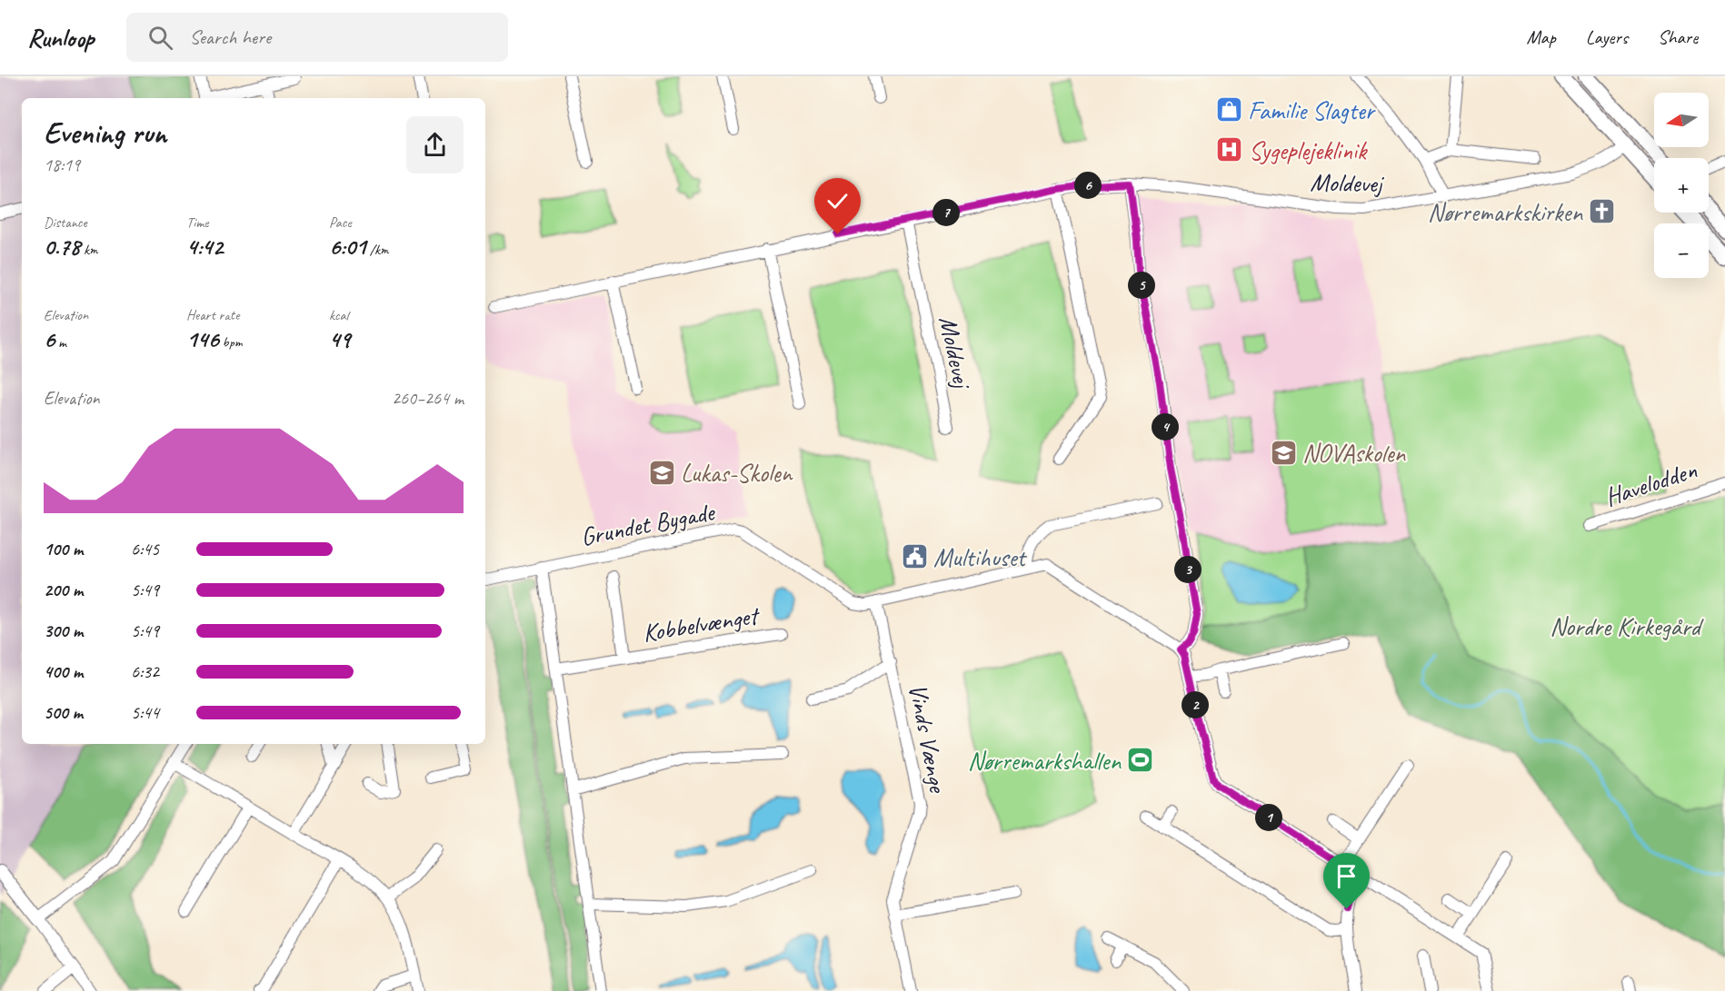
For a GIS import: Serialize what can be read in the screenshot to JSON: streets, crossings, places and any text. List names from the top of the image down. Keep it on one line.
{"streets":{"street":["Moldevej","Havelodden","Grundet Bygade","Kobbelvænget","Vinds Vænge"]},"crossings":[["Grundet Bygade","Vinds Vænge"]],"parks":["Nordre Kirkegård"],"places":{"shop":["Familie Slagter"],"hospital":["Sygeplejeklinik"],"church":["Nørremarkskirken"],"school or university":["NOVAskolen","Lukas-Skolen"],"public building":["Multihuset"],"sports":["Nørremarkshallen"]},"north":"left","page":{"header":"Runloop","search":"Search here","nav":["Map","Layers","Share"],"map_buttons":["+","−"],"heading":["Evening run","18:19"],"pins":["6","7","5","4","3","2","1"],"stats":[["Distance","0.78 km"],["Time","4:42"],["Pace","6:01 /km"],["Elevation","6 m"],["Heart rate","146 bpm"],["kcal","49"]],"chart":["Elevation","260–264 m"],"list":[{"name":"100 m","note":"6:45"},{"name":"200 m","note":"5:49"},{"name":"300 m","note":"5:49"},{"name":"400 m","note":"6:32"},{"name":"500 m","note":"5:44"}]}}
